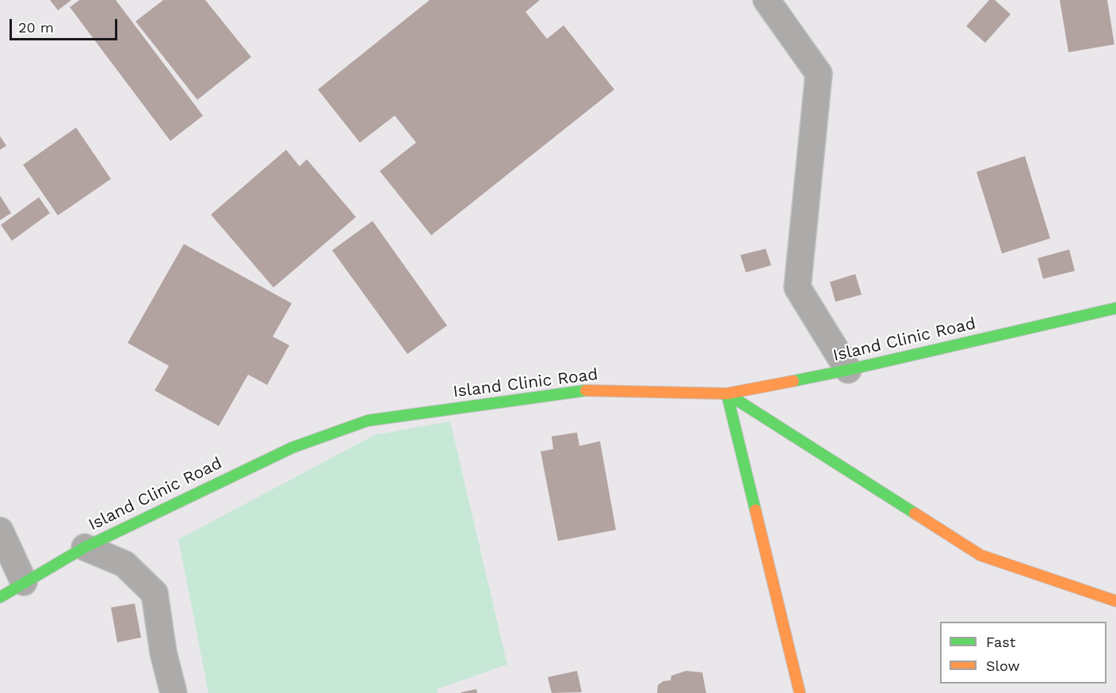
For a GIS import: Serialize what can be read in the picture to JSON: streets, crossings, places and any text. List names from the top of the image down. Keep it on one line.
{"streets":{"street":["Island Clinic Road"]},"legend":["Fast","Slow"],"scale_bar":"20 m"}
